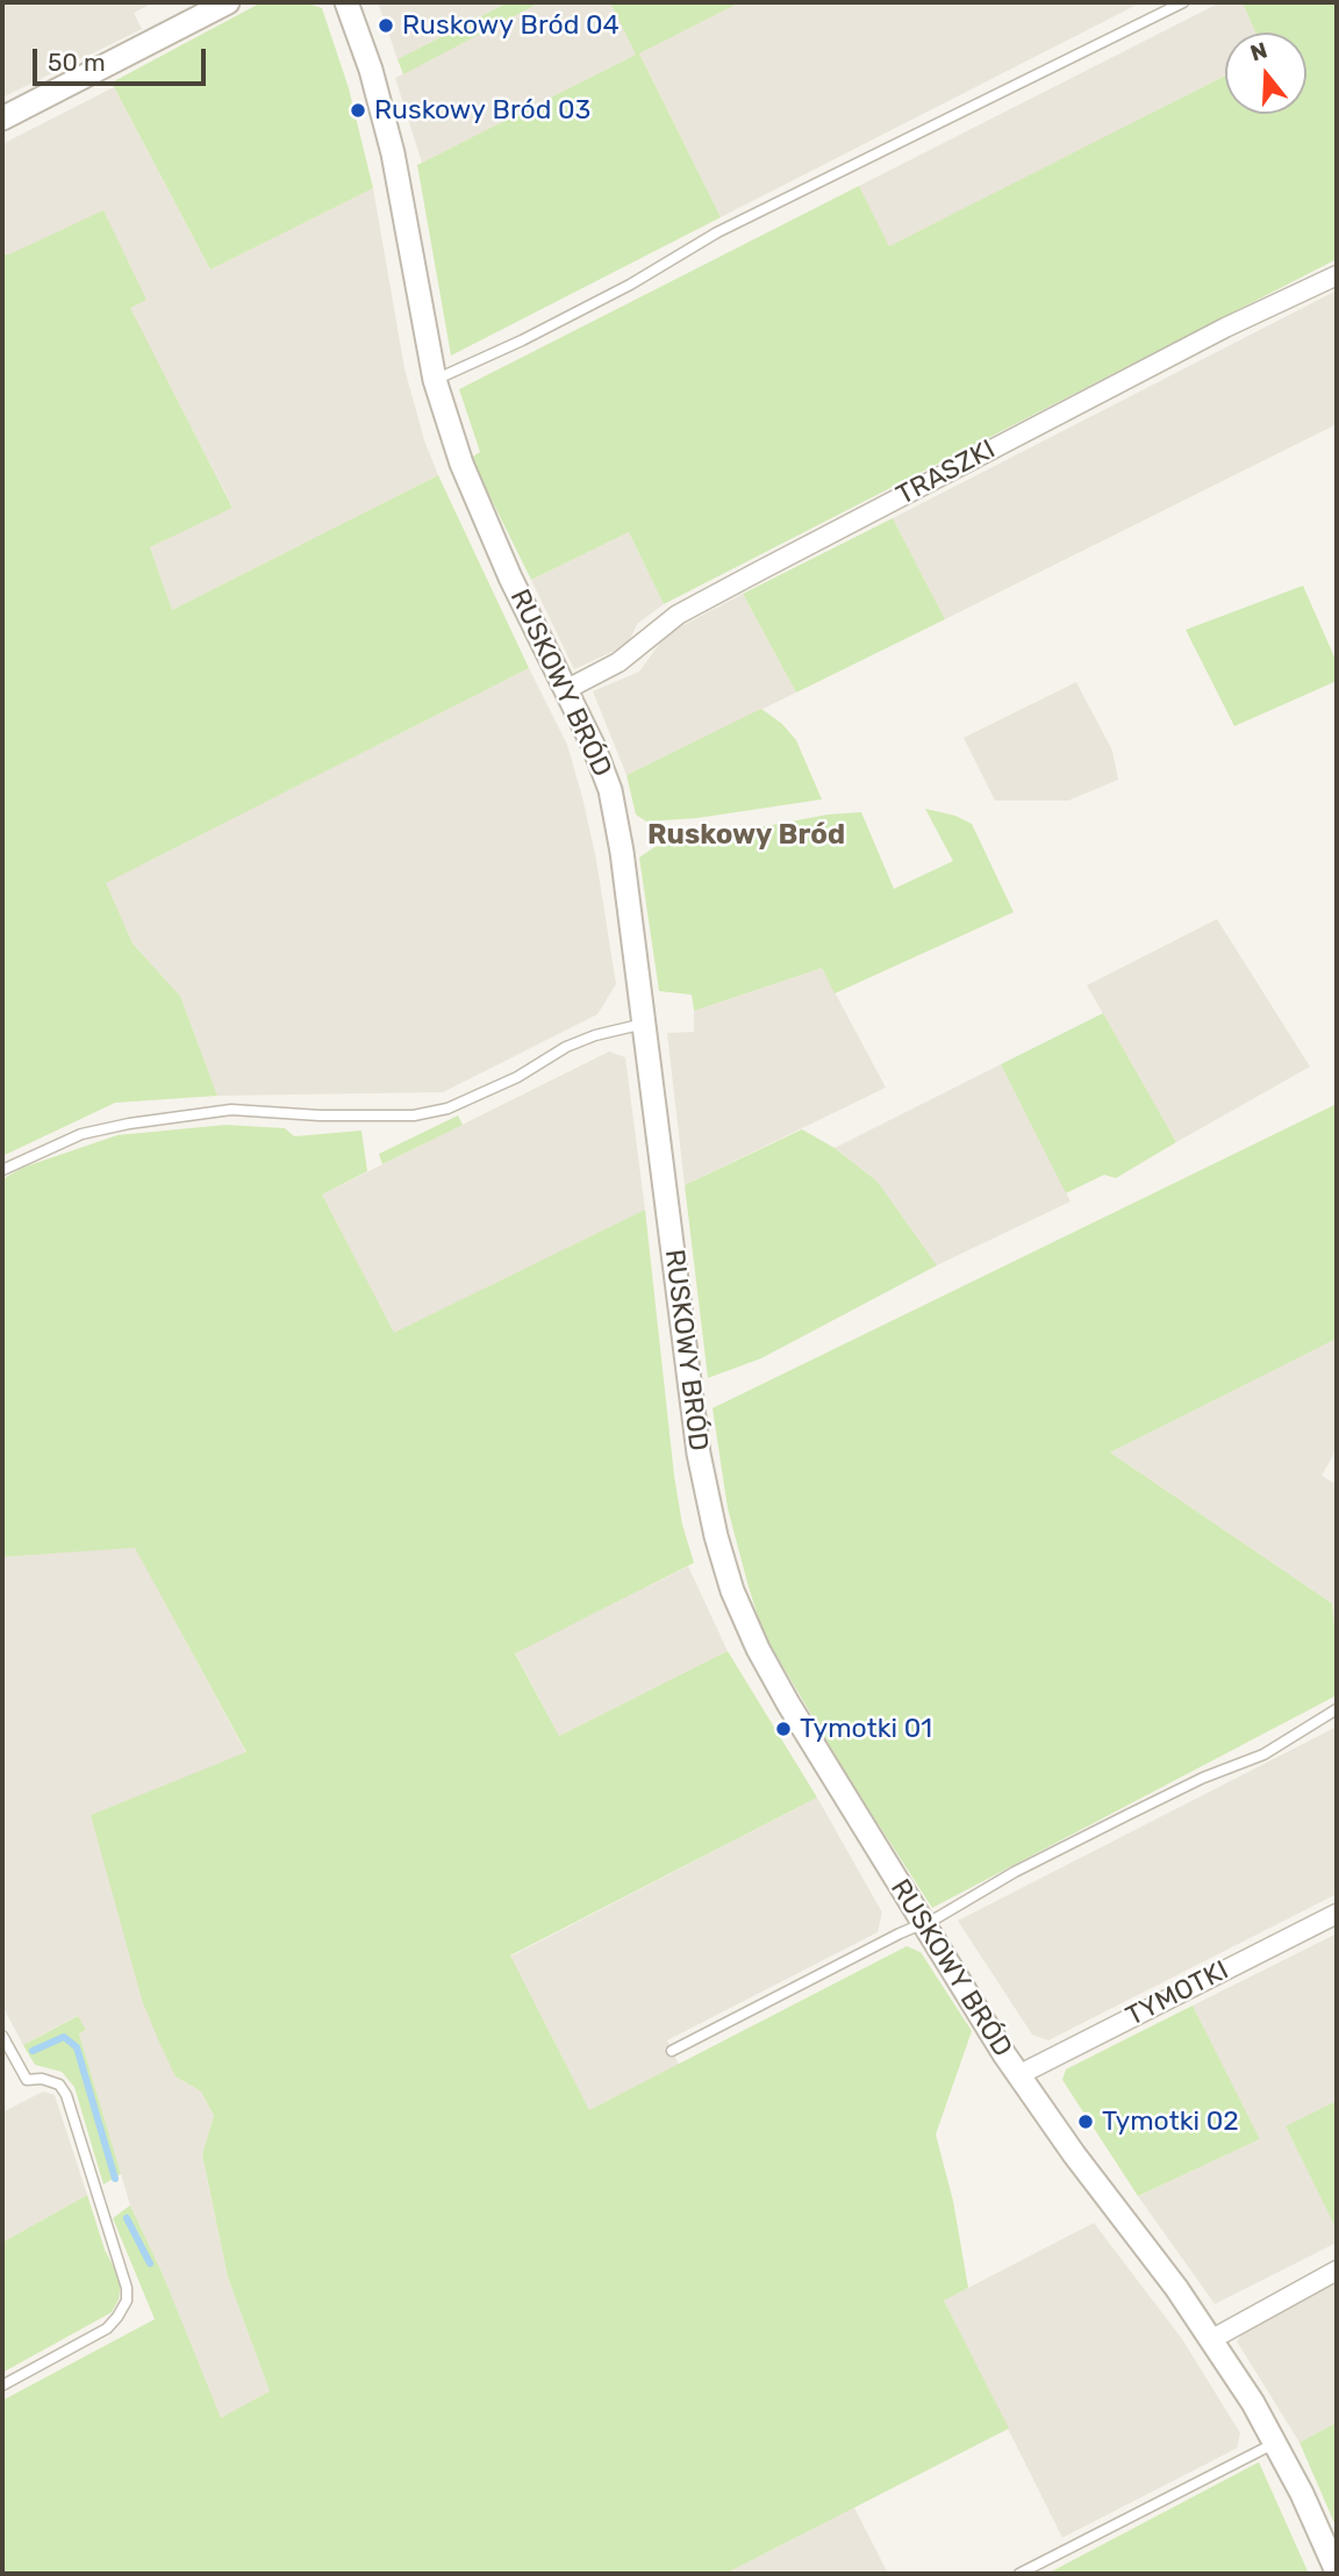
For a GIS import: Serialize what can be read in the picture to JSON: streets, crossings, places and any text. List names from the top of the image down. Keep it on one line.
{"streets":{"street":["TRASZKI","RUSKOWY BRÓD","TYMOTKI"]},"crossings":[["TRASZKI","RUSKOWY BRÓD"],["RUSKOWY BRÓD","TYMOTKI"]],"districts":["Ruskowy Bród"],"places":["Ruskowy Bród 04","Ruskowy Bród 03","Tymotki 01","Tymotki 02"],"scale_bar":"50 m","north":"top"}
